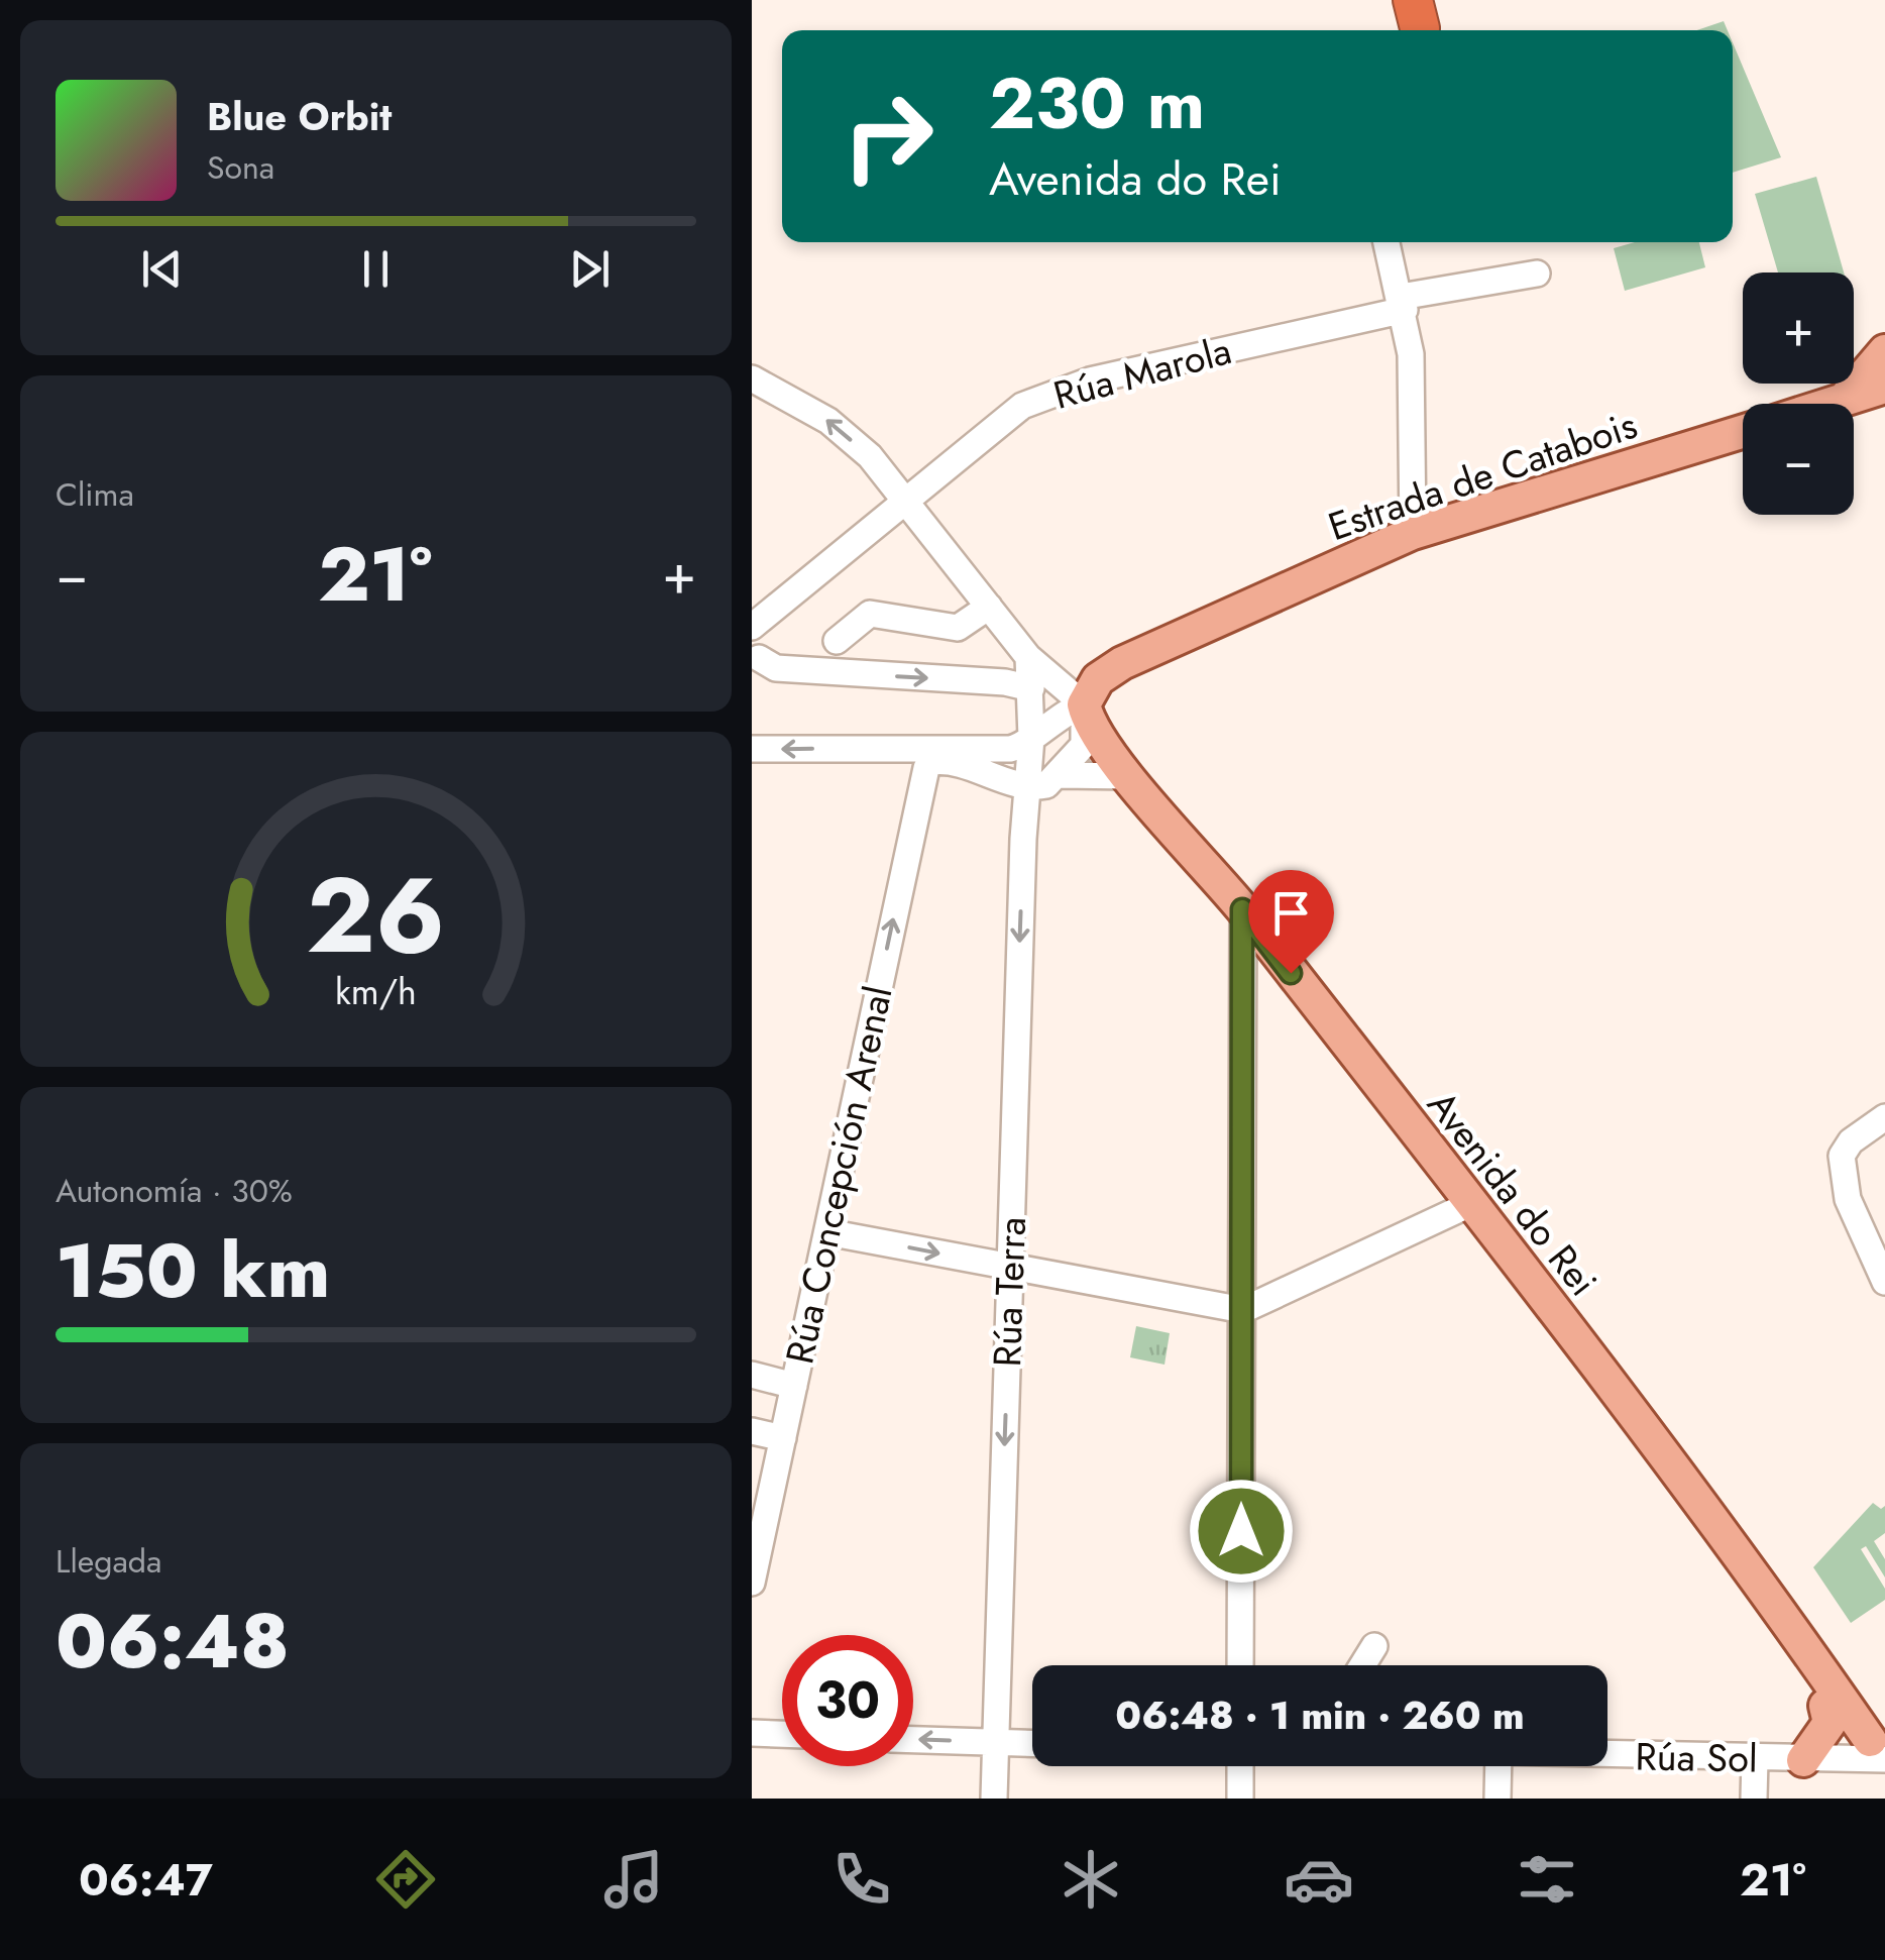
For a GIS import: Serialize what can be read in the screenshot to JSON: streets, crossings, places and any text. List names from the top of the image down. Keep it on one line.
{"streets":{"main road":["Estrada de Catabois","Avenida do Rei"],"street":["Rúa Marola","Rúa Concepción Arenal","Rúa Terra","Rúa Sol"]},"crossings":[["Estrada de Catabois","Avenida do Rei"],["Avenida do Rei","Rúa Sol"]],"one_way":["Rúa Concepción Arenal","Rúa Terra"],"page":{"turn":["230 m","Avenida do Rei"],"song":["Blue Orbit","Sona"],"map_buttons":["+","−"],"tile":["Clima",["Autonomía · 30%","150 km"],["Llegada","06:48"]],"heat":["−","21°","+"],"limit":"30","trip":"06:48 · 1 min · 260 m","tabs":["06:47","21°"],"gauge":["26","km/h"]}}
